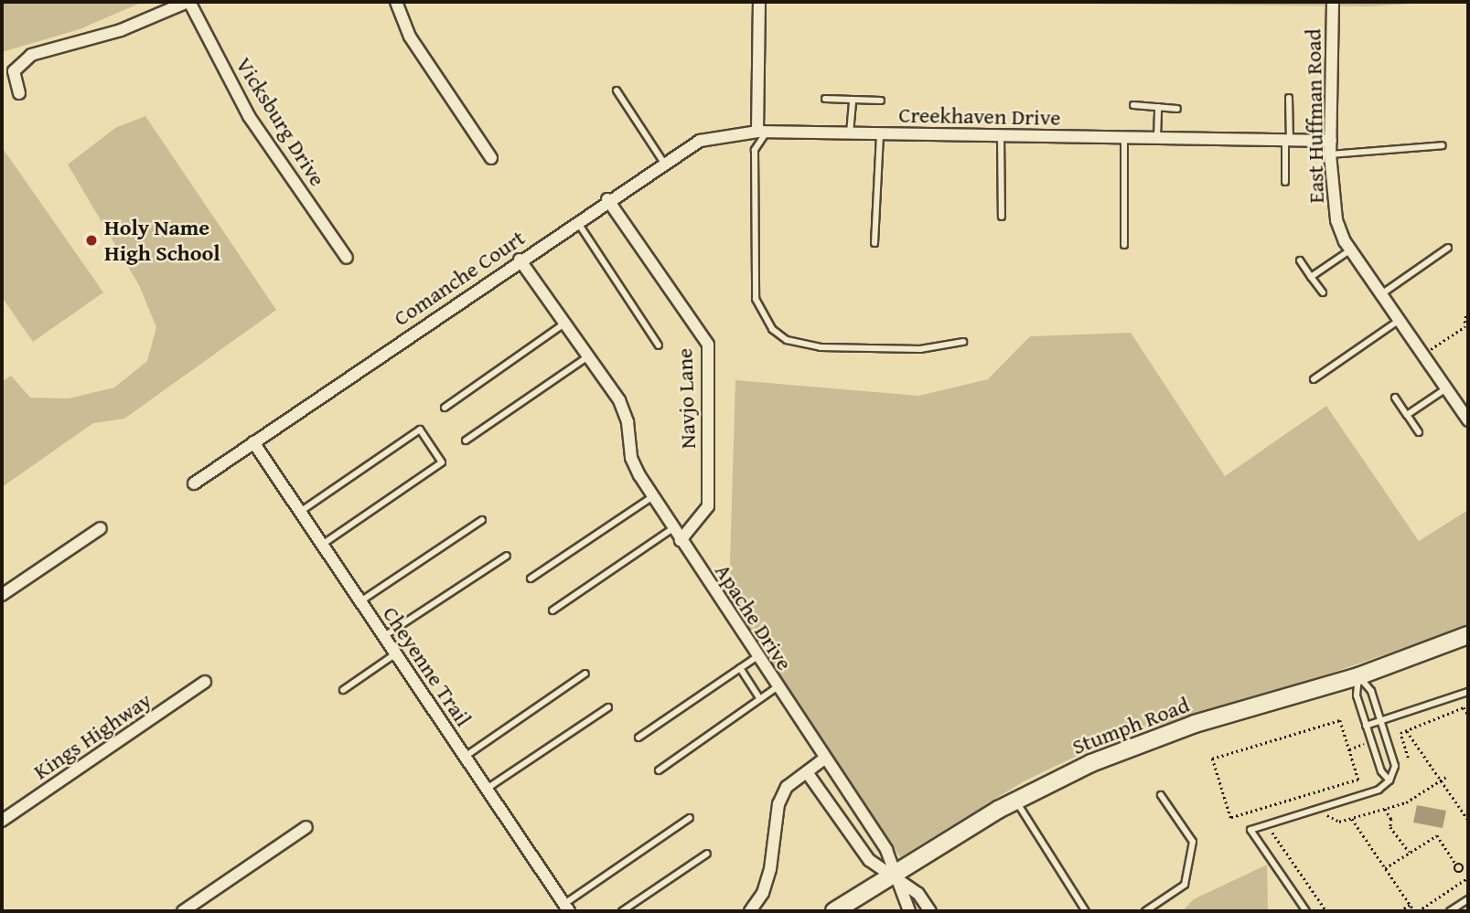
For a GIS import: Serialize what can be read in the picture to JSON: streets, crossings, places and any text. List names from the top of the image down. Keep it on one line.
{"streets":{"main road":["Stumph Road"],"street":["Creekhaven Drive","East Huffman Road","Vicksburg Drive","Comanche Court","Navjo Lane","Apache Drive","Cheyenne Trail","Kings Highway"]},"crossings":[["Creekhaven Drive","East Huffman Road"],["Creekhaven Drive","Comanche Court"],["Comanche Court","Navjo Lane"],["Comanche Court","Apache Drive"],["Comanche Court","Cheyenne Trail"],["Navjo Lane","Apache Drive"],["Apache Drive","Stumph Road"]],"places":["Holy Name High School"]}
